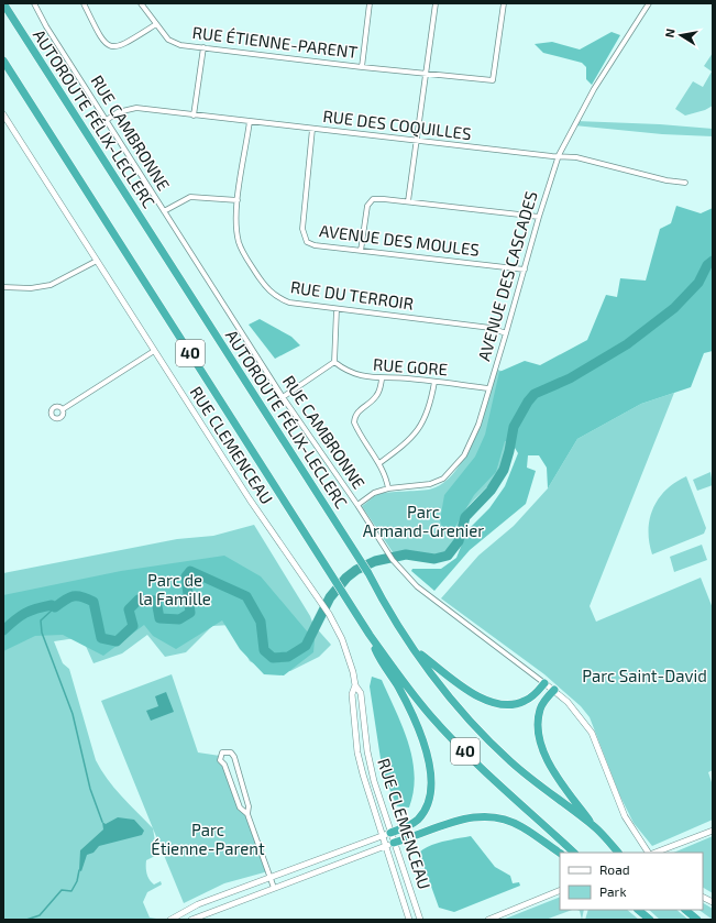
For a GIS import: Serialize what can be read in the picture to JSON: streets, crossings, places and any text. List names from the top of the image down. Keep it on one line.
{"streets":{"highway":["AUTOROUTE FÉLIX-LECLERC","40"],"street":["RUE ÉTIENNE-PARENT","RUE DES COQUILLES","RUE CAMBRONNE","AVENUE DES MOULES","AVENUE DES CASCADES","RUE DU TERROIR","RUE GORE","RUE CLEMENCEAU"]},"crossings":[["RUE DES COQUILLES","RUE CAMBRONNE"],["RUE DES COQUILLES","AVENUE DES MOULES"],["RUE DES COQUILLES","AVENUE DES CASCADES"],["RUE DES COQUILLES","RUE DU TERROIR"],["RUE CAMBRONNE","AVENUE DES CASCADES"],["AVENUE DES MOULES","AVENUE DES CASCADES"],["AVENUE DES CASCADES","RUE DU TERROIR"],["AVENUE DES CASCADES","RUE GORE"]],"parks":["Parc Armand-Grenier","Parc de la Famille","Parc Saint-David","Parc Étienne-Parent"],"legend":["Road","Park"],"north":"left"}
